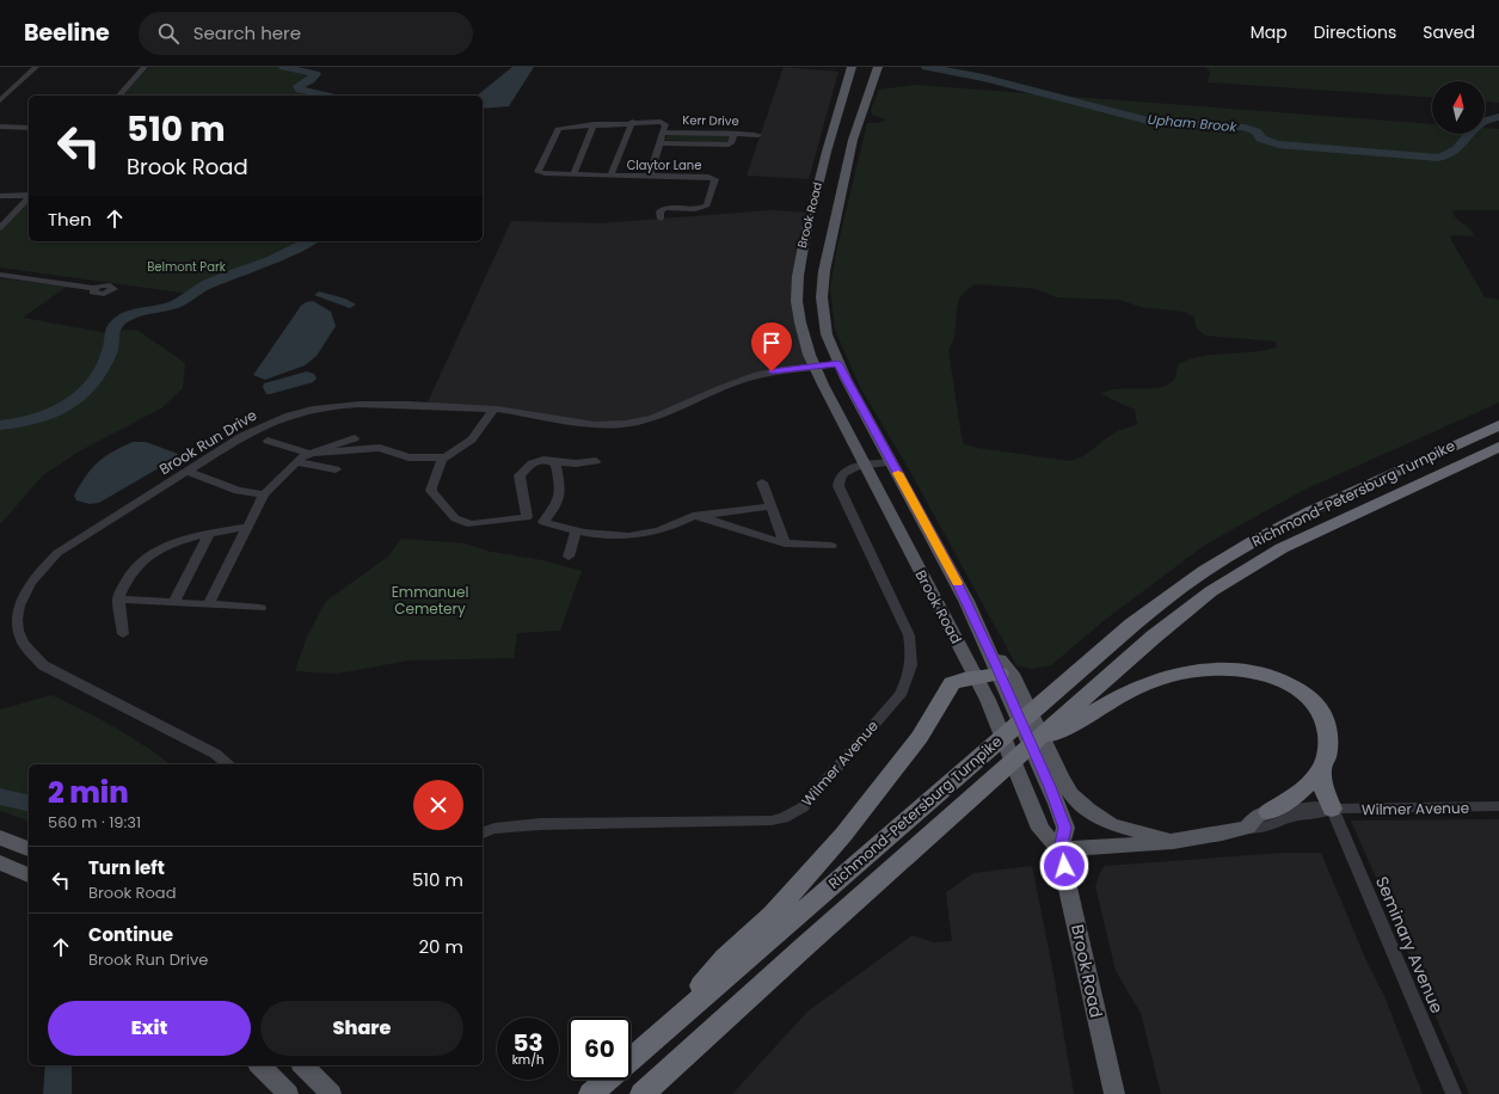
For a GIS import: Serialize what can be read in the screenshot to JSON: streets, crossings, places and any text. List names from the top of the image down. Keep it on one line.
{"streets":{"highway":["Richmond-Petersburg Turnpike"],"main road":["Brook Road","Wilmer Avenue"],"street":["Kerr Drive","Claytor Lane","Brook Run Drive","Seminary Avenue"]},"crossings":[["Brook Road","Brook Run Drive"],["Brook Road","Wilmer Avenue"],["Wilmer Avenue","Seminary Avenue"]],"water":["Upham Brook"],"parks":["Belmont Park","Emmanuel Cemetery"],"north":"top","page":{"header":"Beeline","search":"Search here","nav":["Map","Directions","Saved"],"turn":["510 m","Brook Road"],"then":"Then","heading":["2 min","560 m · 19:31"],"list":[{"name":"Turn left","note":"Brook Road","value":"510 m"},{"name":"Continue","note":"Brook Run Drive","value":"20 m"}],"buttons":["Exit","Share"],"speed":"53 km/h","limit":"60"}}
